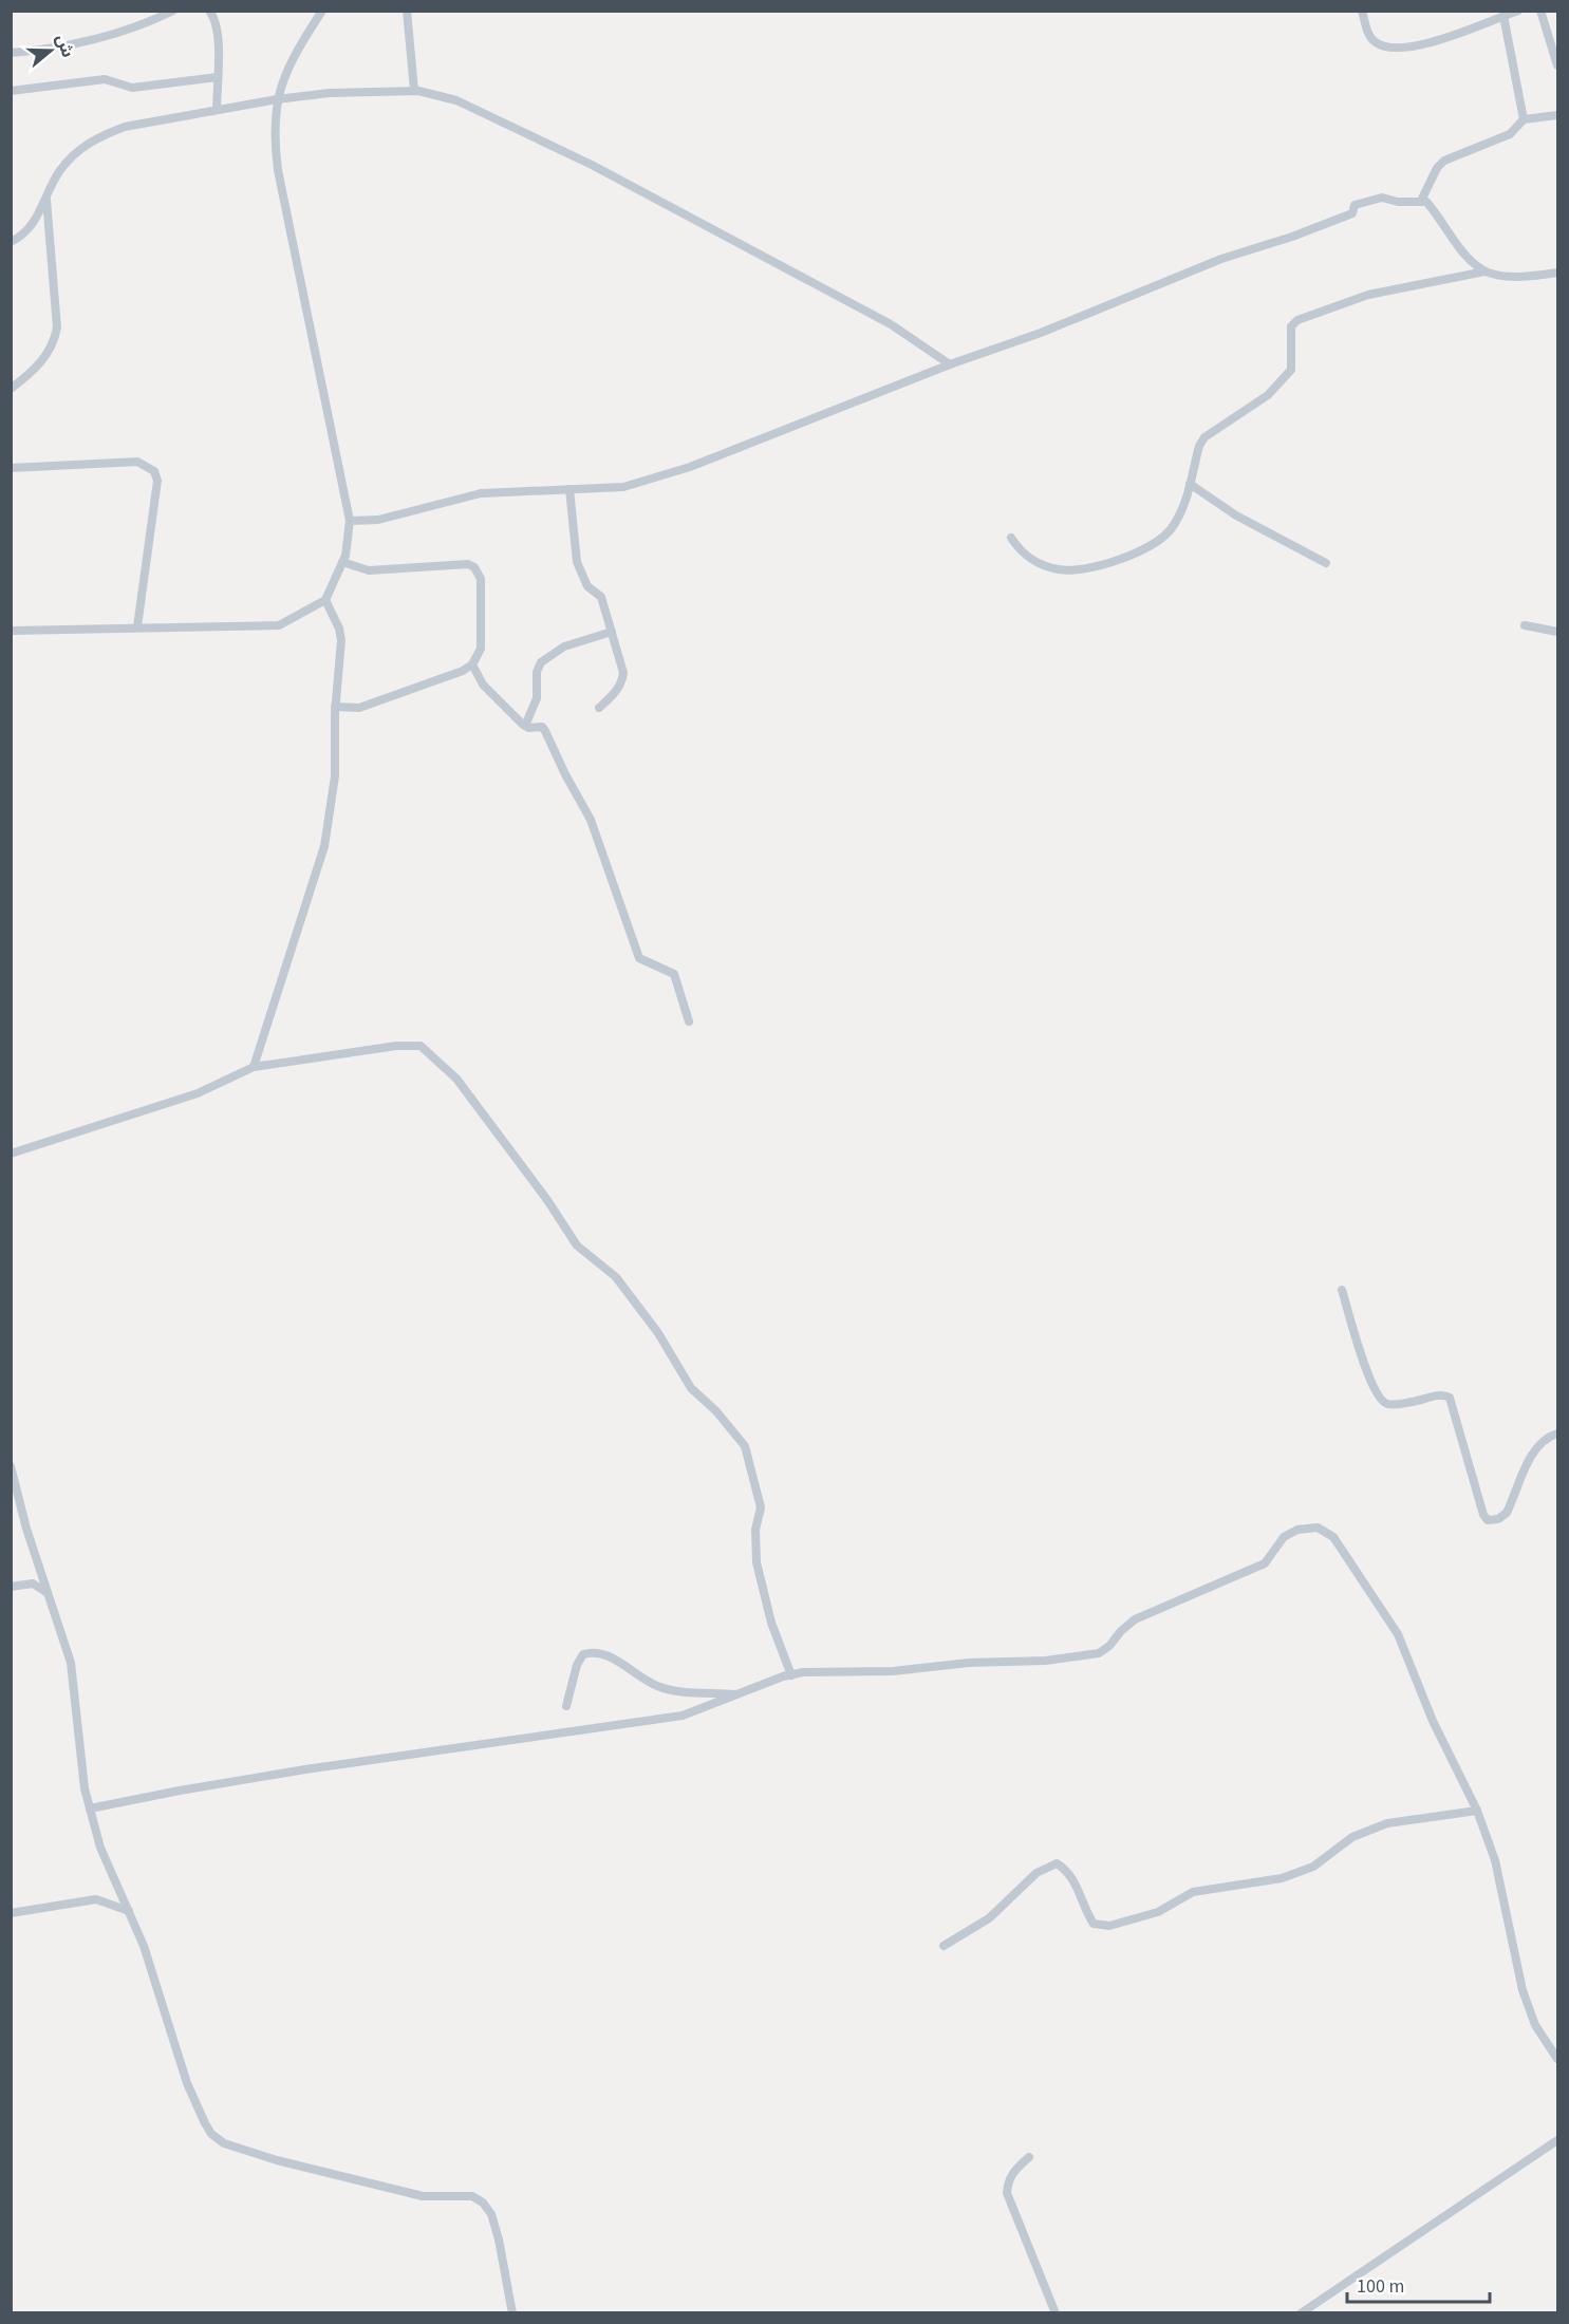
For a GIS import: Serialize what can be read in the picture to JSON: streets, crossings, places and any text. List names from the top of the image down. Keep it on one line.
{"scale_bar":"100 m","north":"right"}
